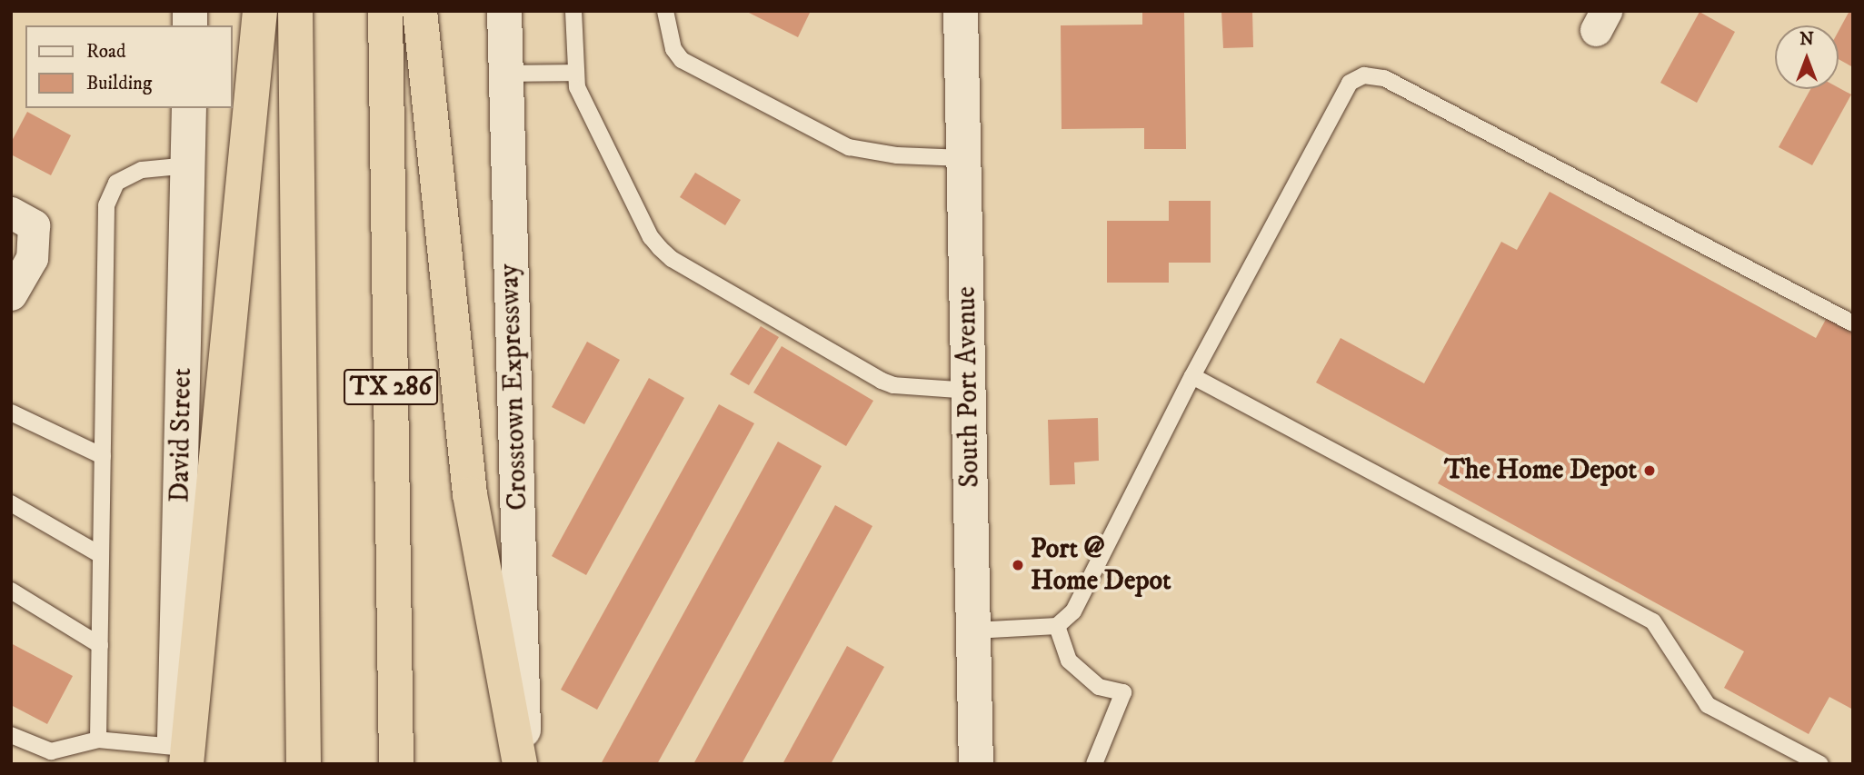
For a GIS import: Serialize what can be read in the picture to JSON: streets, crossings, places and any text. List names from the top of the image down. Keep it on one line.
{"streets":{"highway":["TX 286"],"main road":["Crosstown Expressway","South Port Avenue","David Street"]},"places":["The Home Depot","Port @ Home Depot"],"legend":["Road","Building"],"north":"top"}
